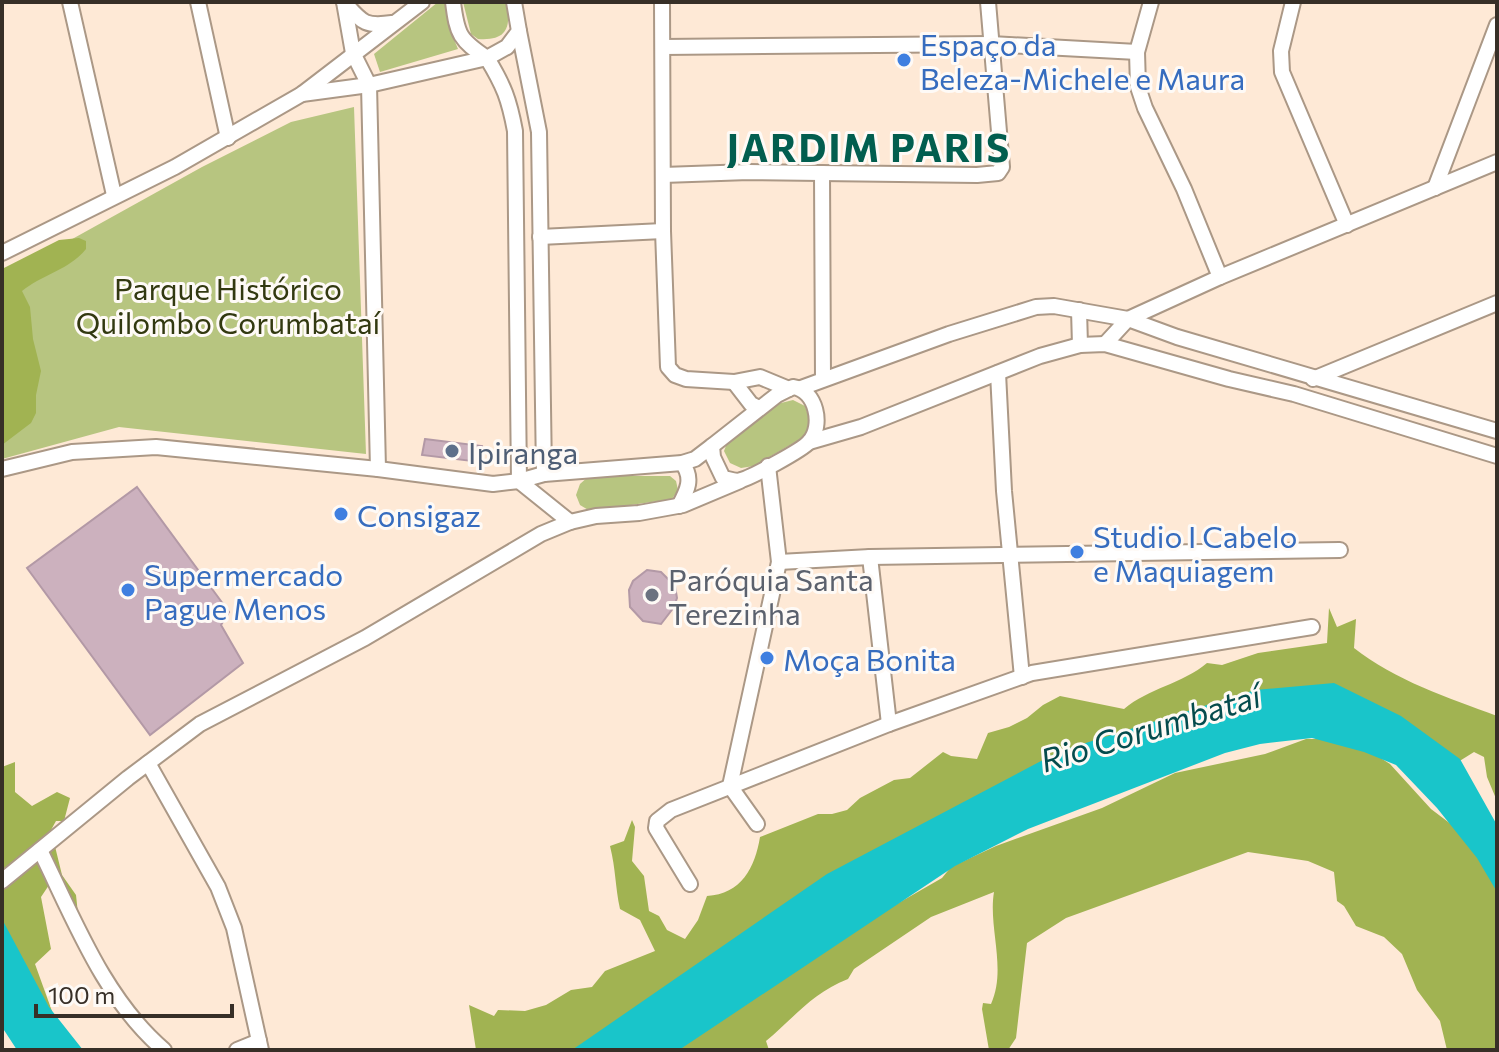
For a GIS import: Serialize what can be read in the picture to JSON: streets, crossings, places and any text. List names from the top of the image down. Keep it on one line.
{"districts":["JARDIM PARIS"],"water":["Rio Corumbataí"],"parks":["Parque Histórico Quilombo Corumbataí"],"places":["Espaço da Beleza-Michele e Maura","Ipiranga","Consigaz","Studio I Cabelo e Maquiagem","Supermercado Pague Menos","Paróquia Santa Terezinha","Moça Bonita"],"scale_bar":"100 m"}
